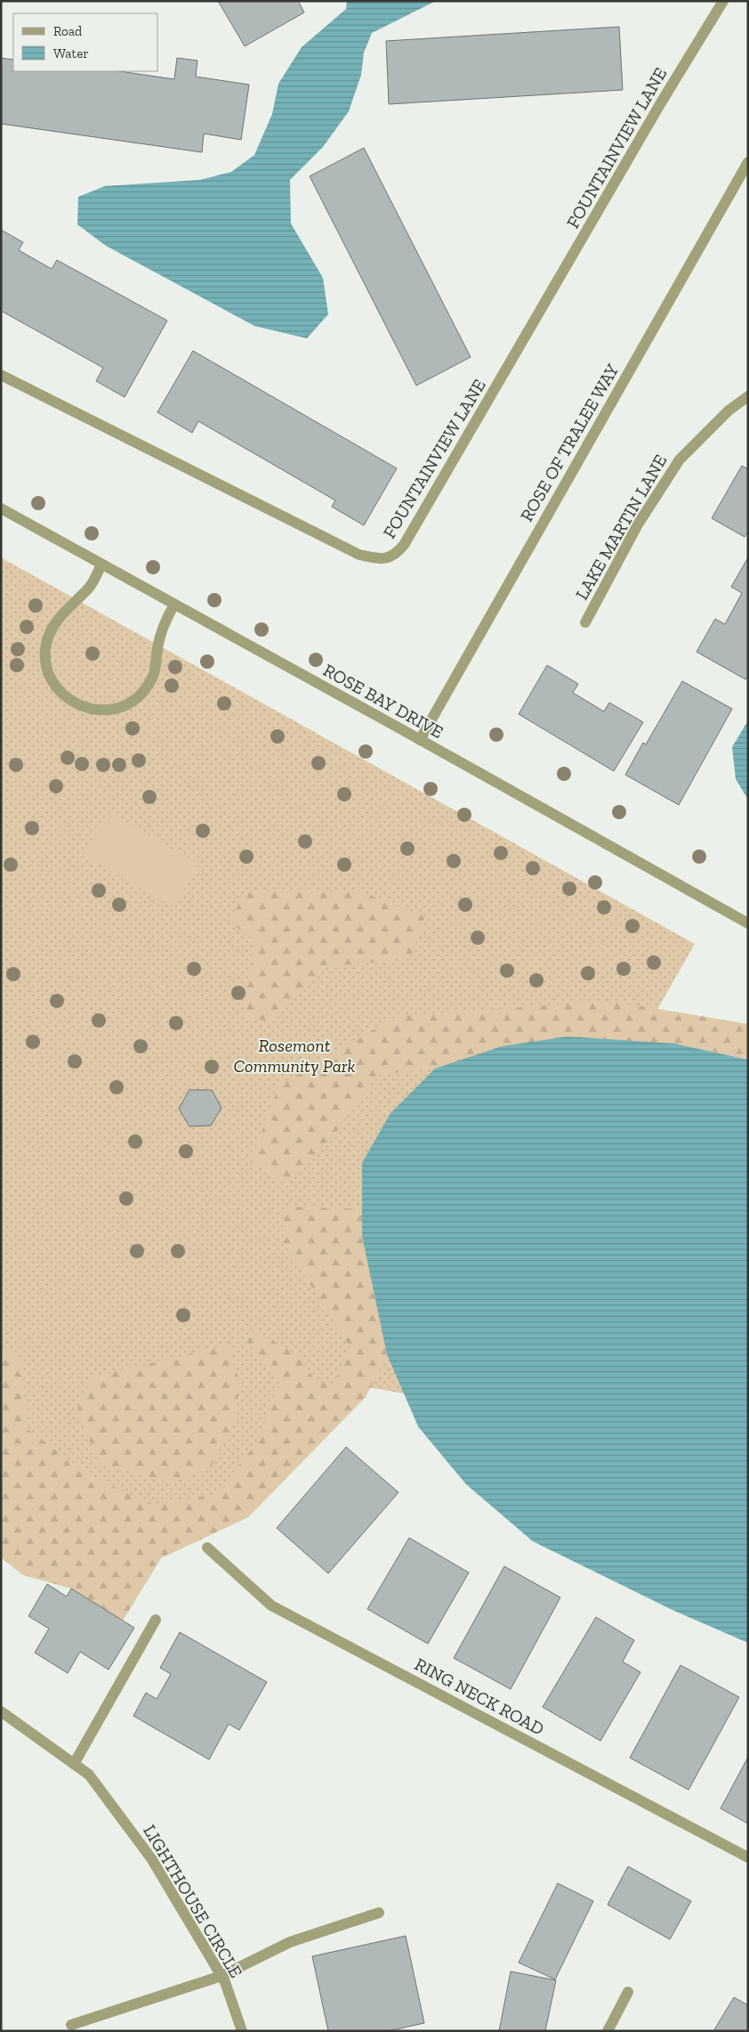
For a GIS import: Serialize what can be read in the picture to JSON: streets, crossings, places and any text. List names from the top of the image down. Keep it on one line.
{"streets":{"street":["FOUNTAINVIEW LANE","ROSE OF TRALEE WAY","LAKE MARTIN LANE","ROSE BAY DRIVE","RING NECK ROAD","LIGHTHOUSE CIRCLE"]},"crossings":[["ROSE OF TRALEE WAY","ROSE BAY DRIVE"]],"parks":["Rosemont Community Park"],"legend":["Road","Water"]}
